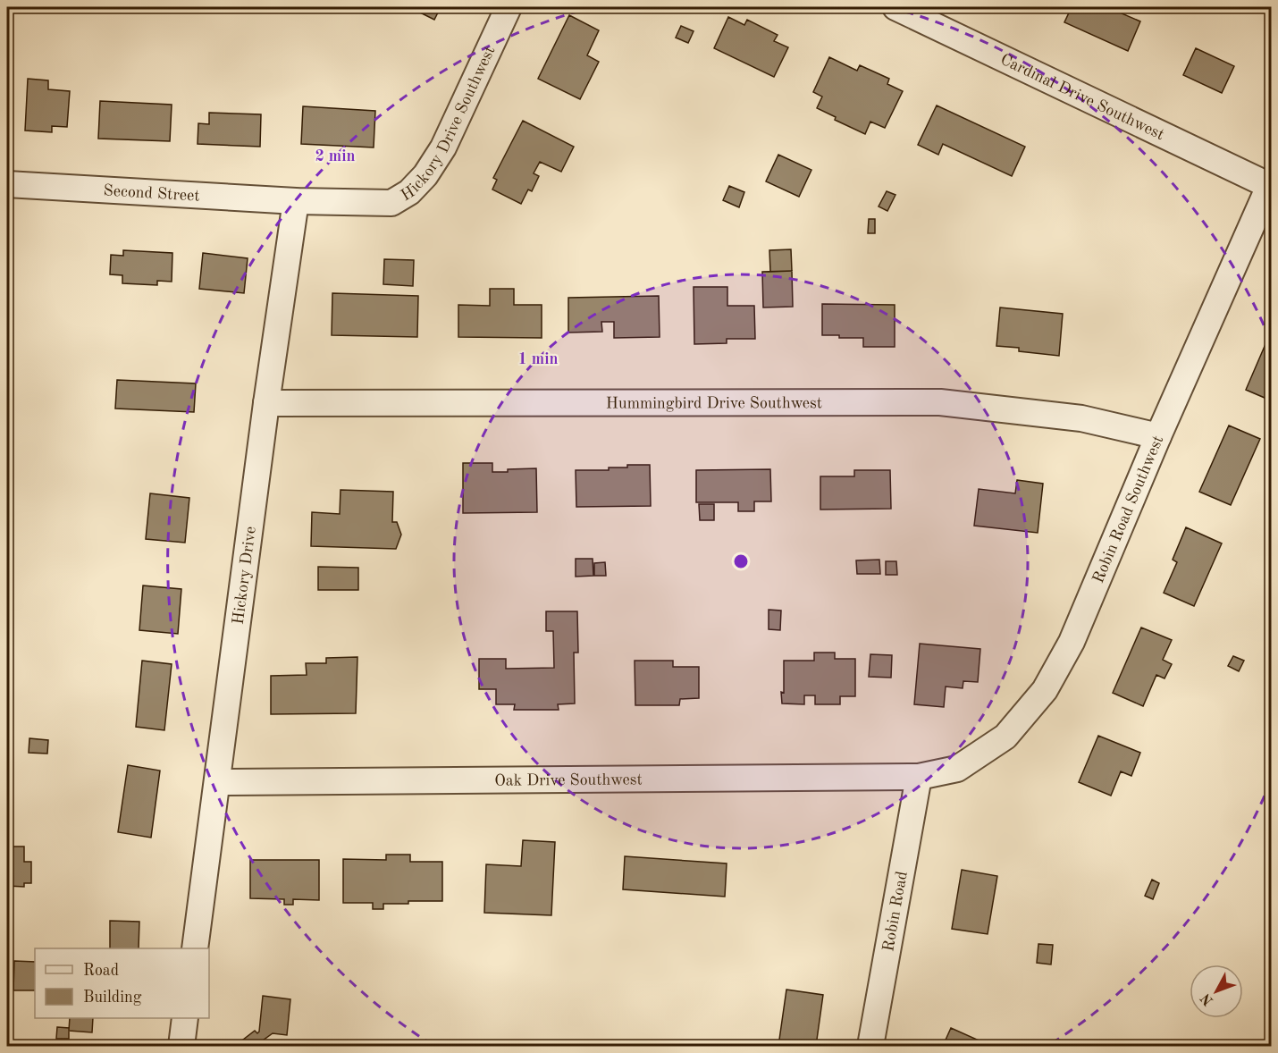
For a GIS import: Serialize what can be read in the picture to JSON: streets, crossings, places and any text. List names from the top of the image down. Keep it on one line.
{"streets":{"street":["Cardinal Drive Southwest","Hickory Drive Southwest","Second Street","Hummingbird Drive Southwest","Robin Road Southwest","Hickory Drive","Oak Drive Southwest","Robin Road"]},"crossings":[["Cardinal Drive Southwest","Robin Road Southwest"],["Hickory Drive Southwest","Second Street"],["Hickory Drive Southwest","Hickory Drive"],["Second Street","Hickory Drive"],["Hummingbird Drive Southwest","Robin Road Southwest"],["Hummingbird Drive Southwest","Hickory Drive"],["Robin Road Southwest","Oak Drive Southwest"],["Robin Road Southwest","Robin Road"],["Hickory Drive","Oak Drive Southwest"],["Oak Drive Southwest","Robin Road"]],"legend":["Road","Building"],"north":"bottom left","rings":["2 min","1 min"]}
